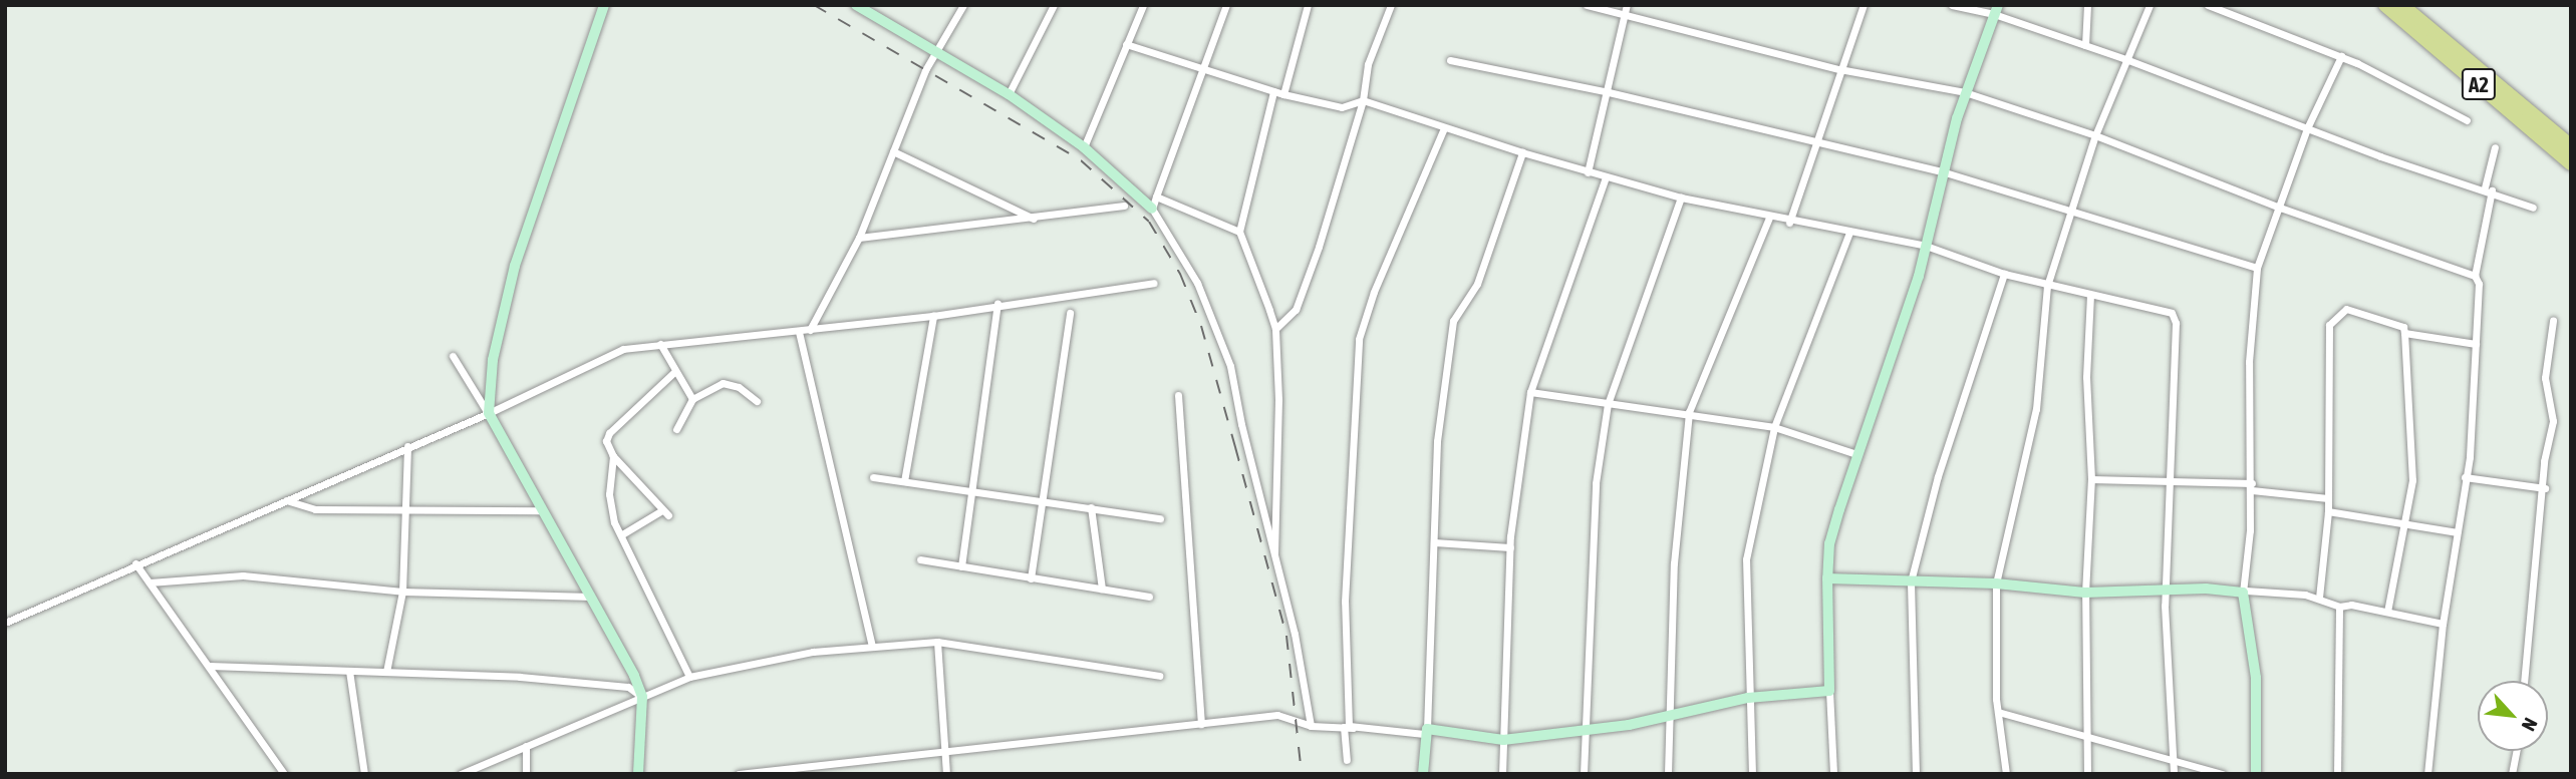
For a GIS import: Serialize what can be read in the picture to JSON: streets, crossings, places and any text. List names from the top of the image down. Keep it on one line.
{"streets":{"highway":["A2"]},"north":"bottom right"}
